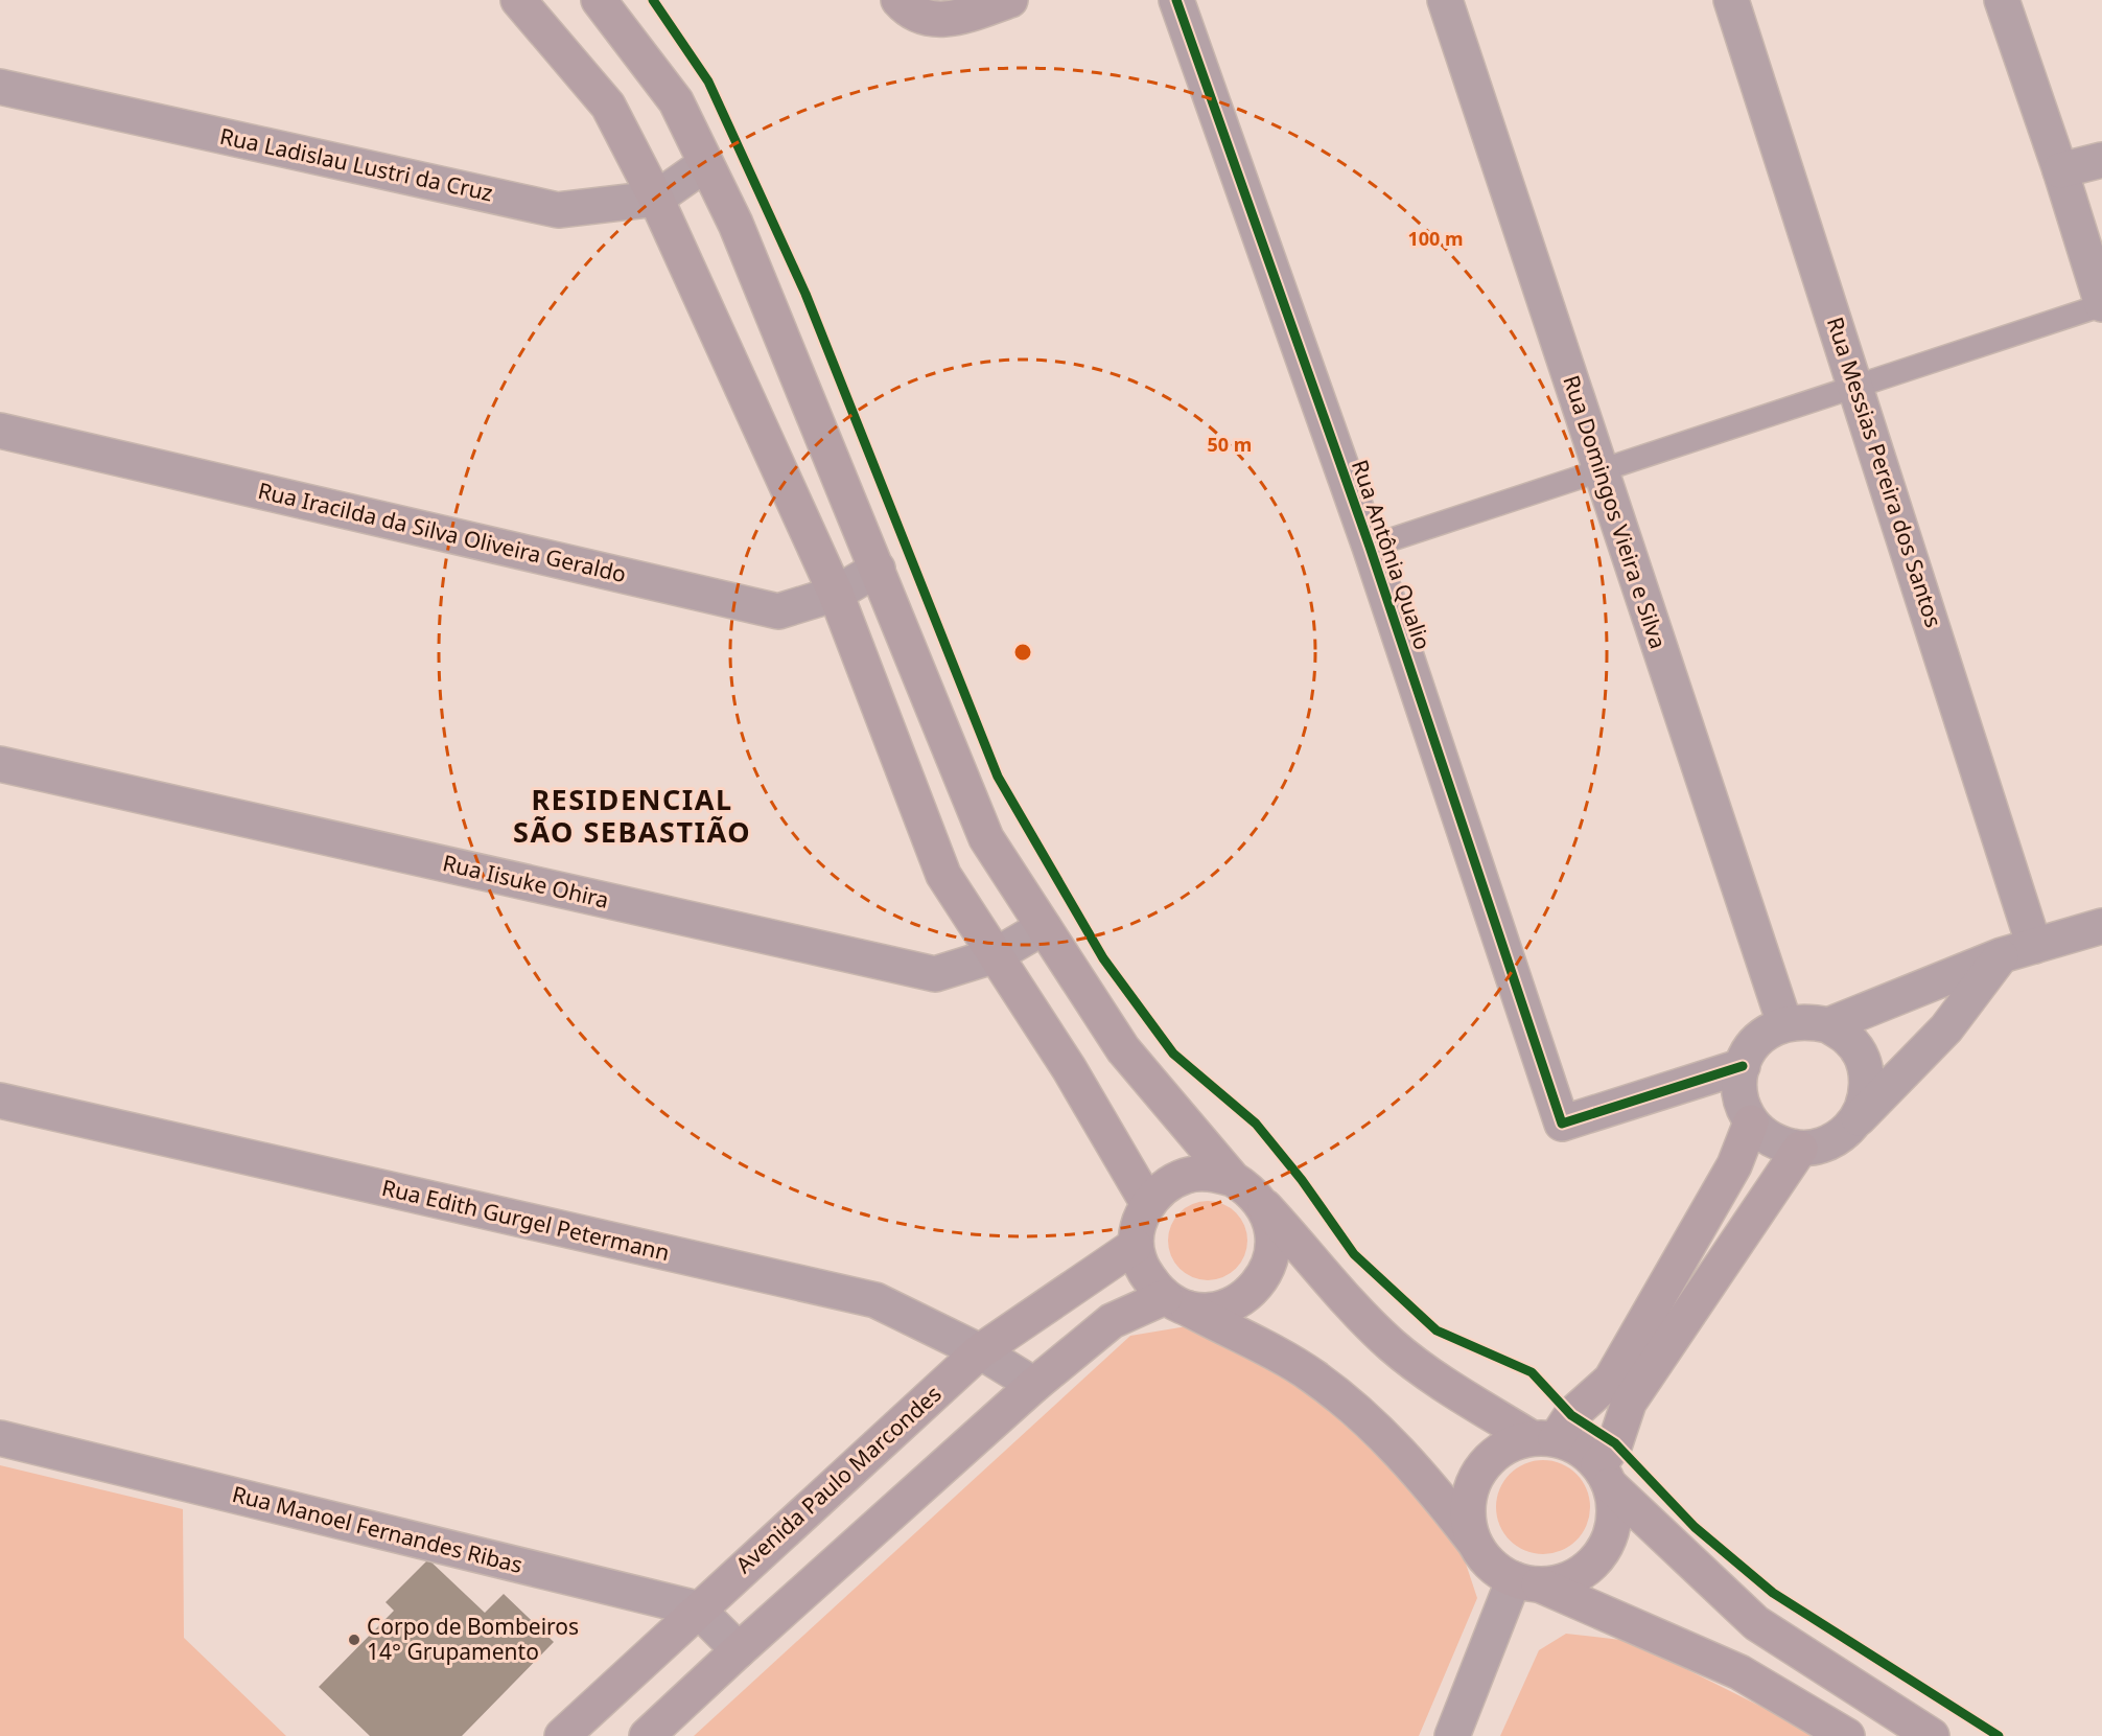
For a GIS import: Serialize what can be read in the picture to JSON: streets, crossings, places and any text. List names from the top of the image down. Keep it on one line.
{"streets":{"main road":["Avenida Paulo Marcondes"],"street":["Rua Ladislau Lustri da Cruz","Rua Messias Pereira dos Santos","Rua Domingos Vieira e Silva","Rua Iracilda da Silva Oliveira Geraldo","Rua Antônia Qualio","Rua Iisuke Ohira","Rua Edith Gurgel Petermann","Rua Manoel Fernandes Ribas"]},"crossings":[["Rua Domingos Vieira e Silva","Rua Antônia Qualio"],["Rua Edith Gurgel Petermann","Avenida Paulo Marcondes"],["Avenida Paulo Marcondes","Rua Manoel Fernandes Ribas"]],"districts":["RESIDENCIAL SÃO SEBASTIÃO"],"places":["Corpo de Bombeiros 14° Grupamento"],"rings":["100 m","50 m"]}
